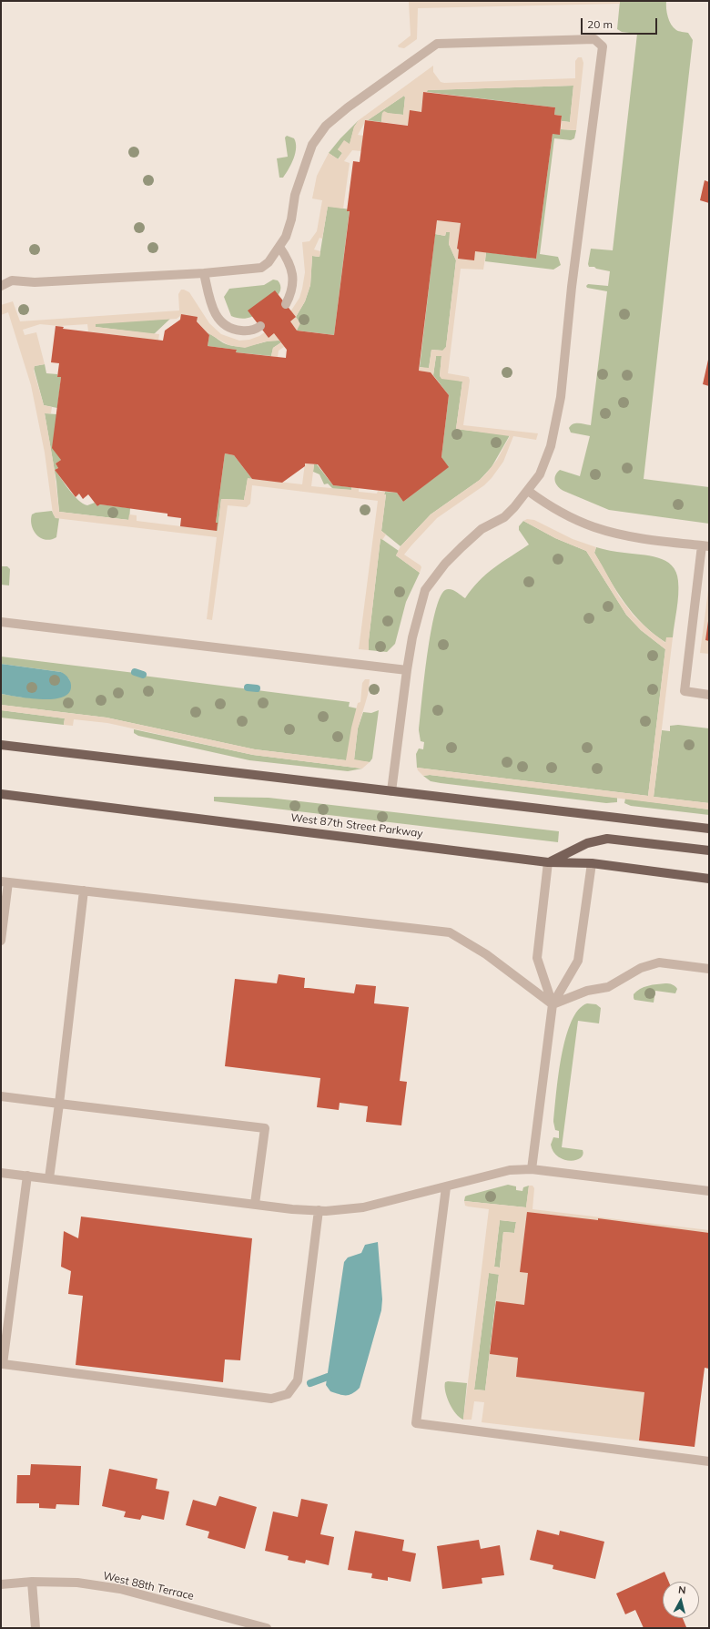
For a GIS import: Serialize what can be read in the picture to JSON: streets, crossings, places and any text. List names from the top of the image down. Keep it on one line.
{"streets":{"main road":["West 87th Street Parkway"],"street":["West 88th Terrace"]},"scale_bar":"20 m","north":"top"}
